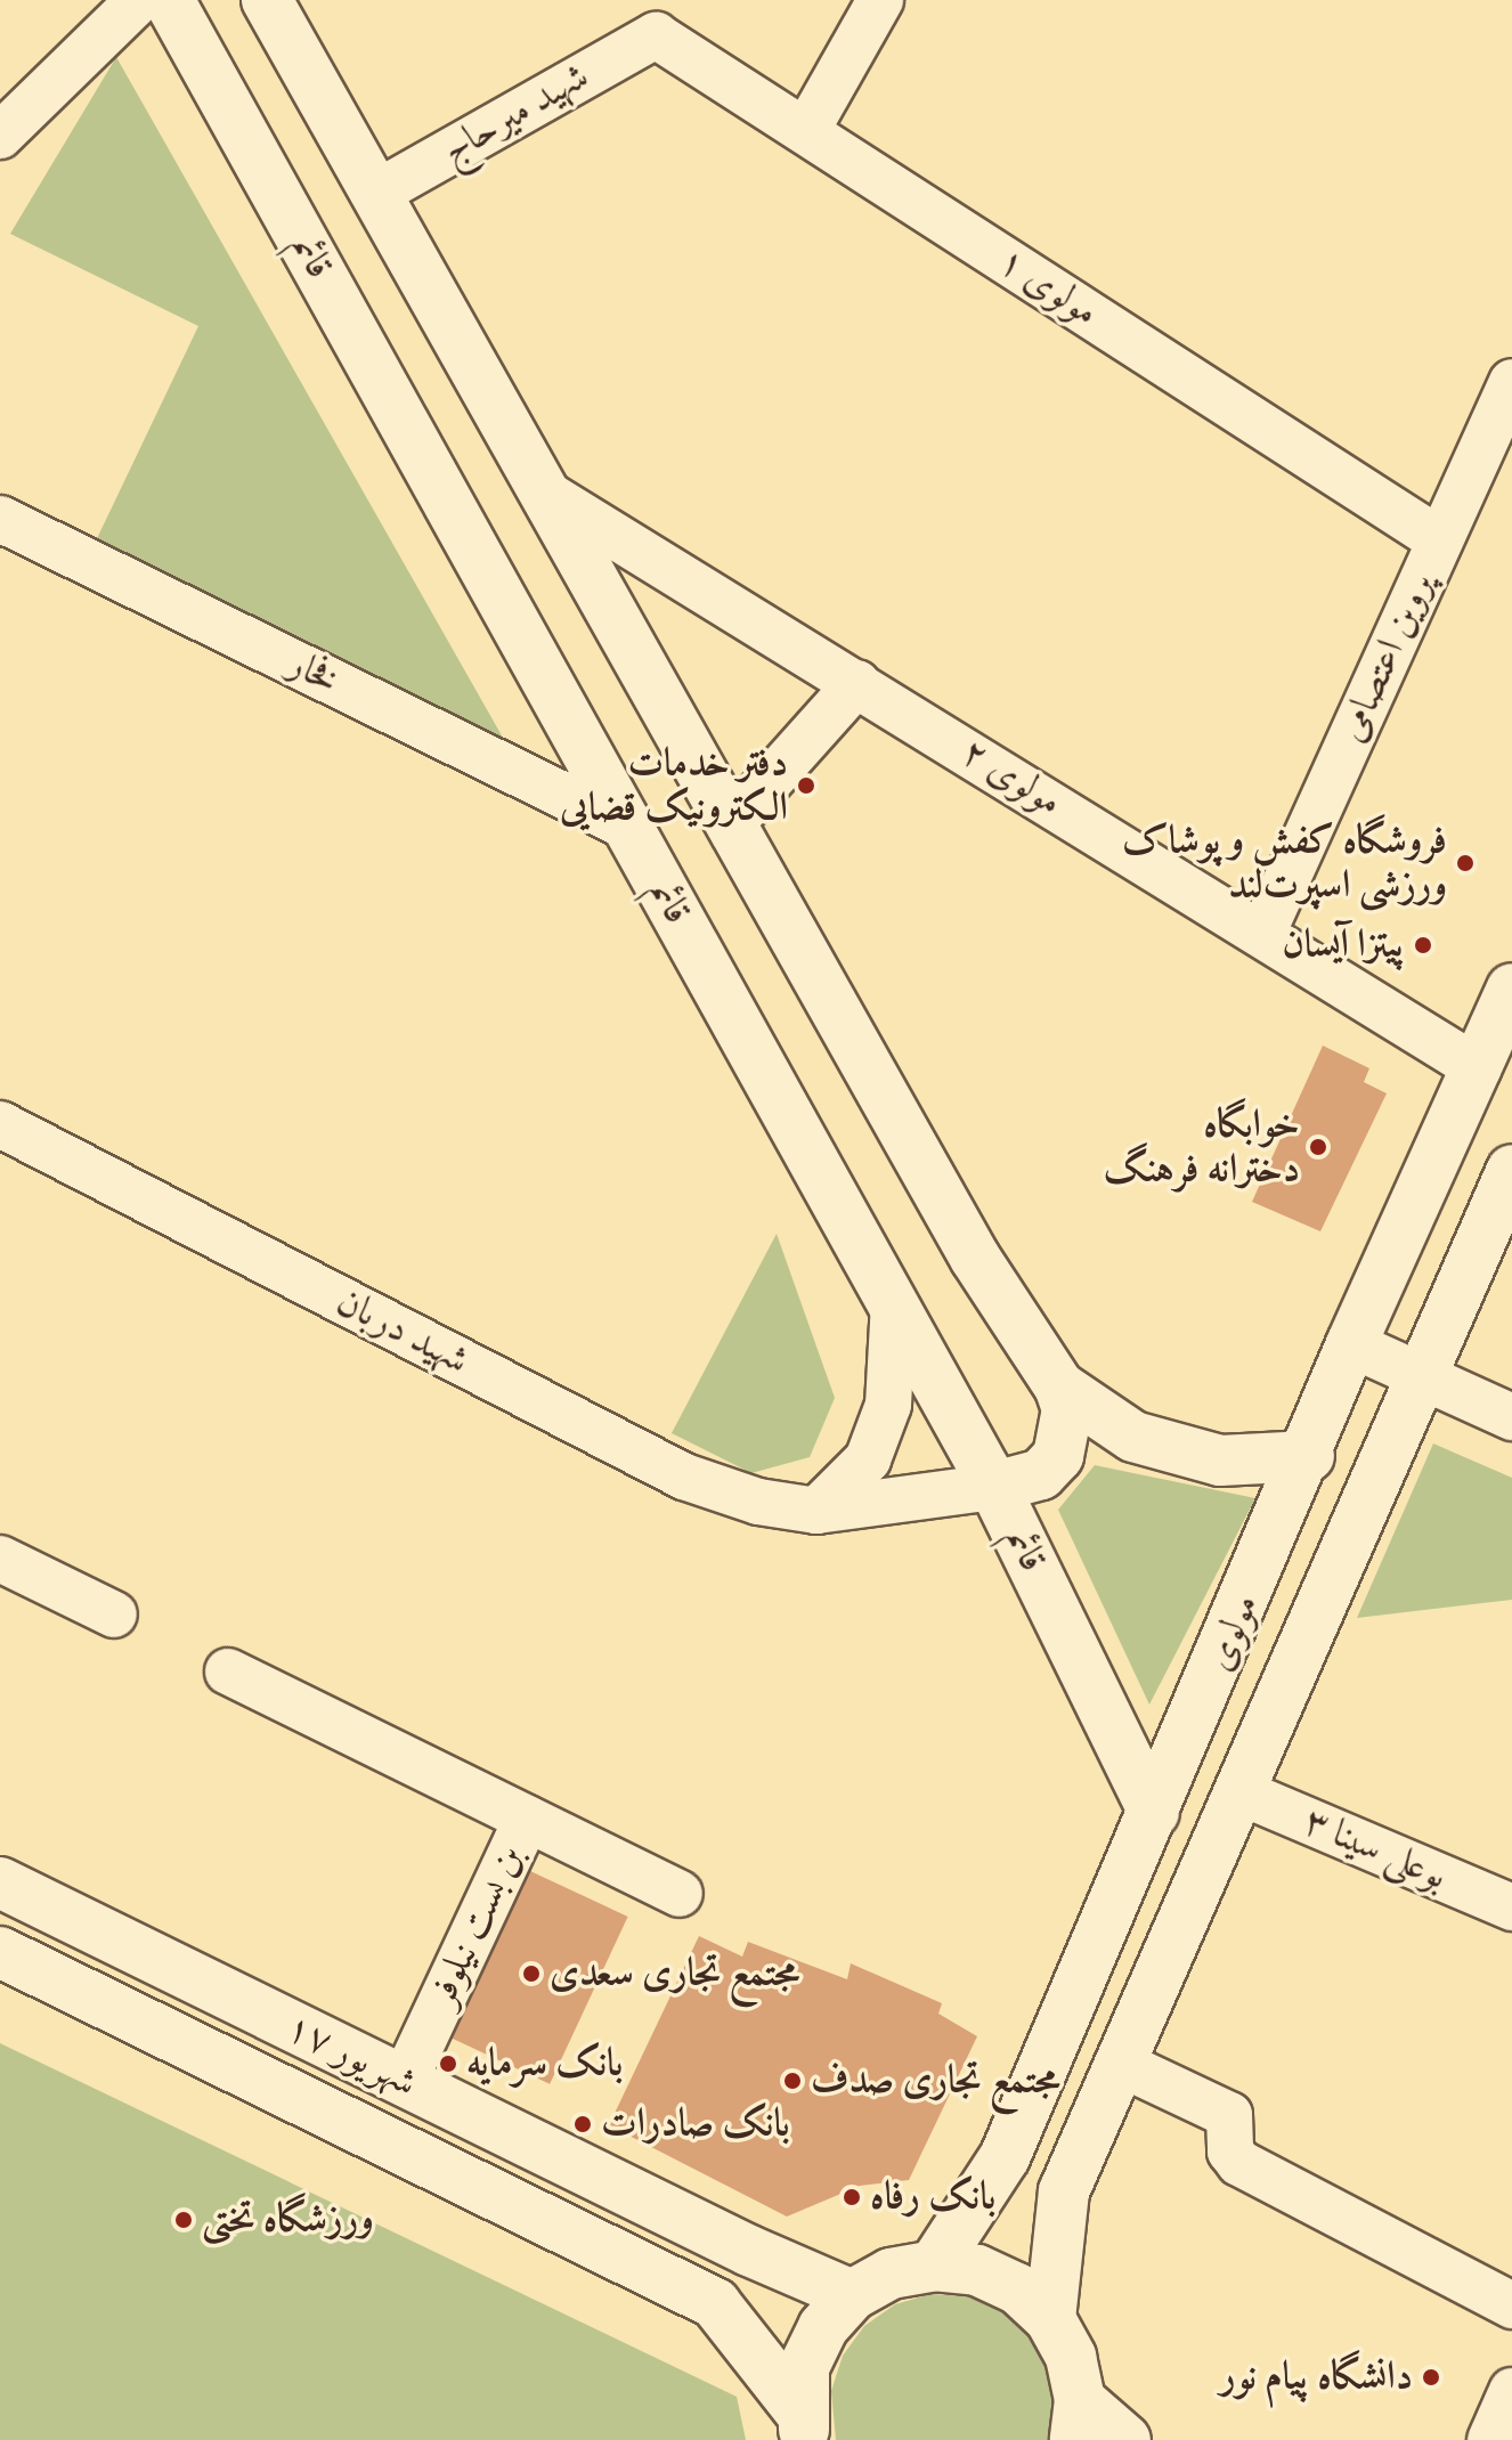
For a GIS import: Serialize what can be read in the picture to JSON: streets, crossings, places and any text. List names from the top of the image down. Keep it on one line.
{"streets":{"main road":["قائم","مولوی","۱۷ شهریور"],"street":["شهید میرحاج","مولوی ۱","پروین اعتصامی","فخار","مولوی ۲","شهید دربان","بوعلی سینا ۳","بن بست نیلوفر"]},"crossings":[["شهید میرحاج","مولوی ۱"],["قائم","فخار"],["قائم","شهید دربان"],["قائم","مولوی"],["مولوی ۱","پروین اعتصامی"],["پروین اعتصامی","مولوی ۲"],["مولوی ۲","مولوی"],["مولوی","بوعلی سینا ۳"],["بن بست نیلوفر","۱۷ شهریور"]],"places":["دفتر خدمات الکترونیک قضایی","فروشگاه کفش و پوشاک ورزشی اسپرت‌لند","پیتزا آیسان","خوابگاه دخترانه فرهنگ","مجتمع تجاری سعدی","بانک سرمایه","مجتمع تجاری صدف","بانک صادرات","بانک رفاه","ورزشگاه تختی","دانشگاه پیام نور"]}
